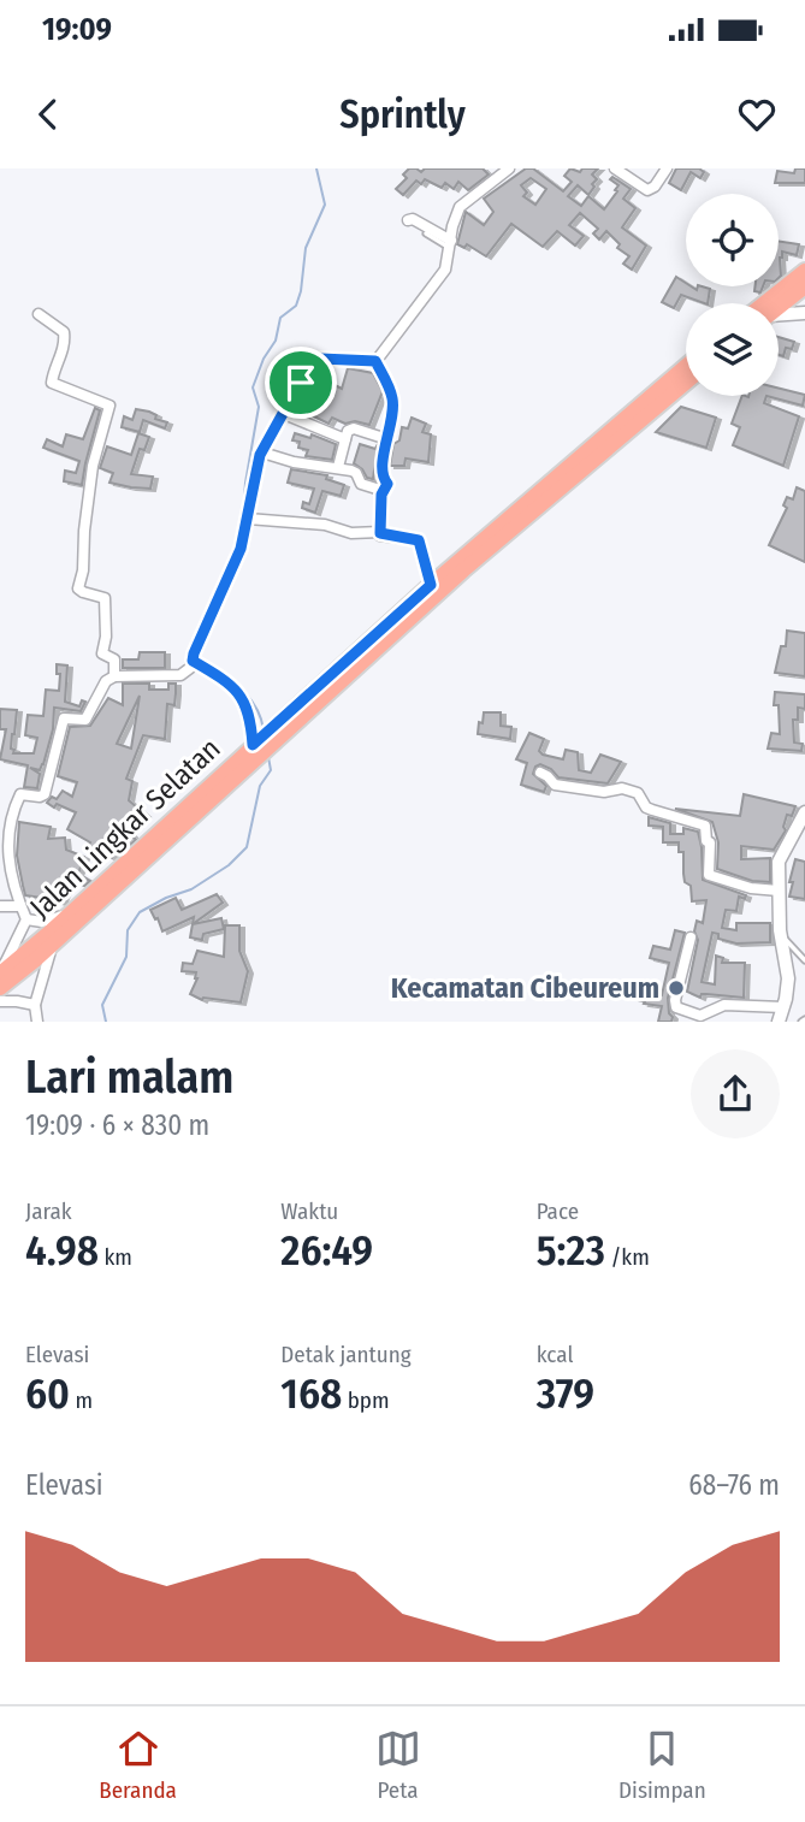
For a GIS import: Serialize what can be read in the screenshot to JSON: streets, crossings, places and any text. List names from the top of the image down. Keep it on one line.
{"streets":{"main road":["Jalan Lingkar Selatan"]},"places":["Kecamatan Cibeureum"],"page":{"status":"19:09","header":"Sprintly","heading":["Lari malam","19:09 · 6 × 830 m"],"stats":[["Jarak","4.98 km"],["Waktu","26:49"],["Pace","5:23 /km"],["Elevasi","60 m"],["Detak jantung","168 bpm"],["kcal","379"]],"chart":["Elevasi","68–76 m"],"tabs":["Beranda","Peta","Disimpan"]}}
